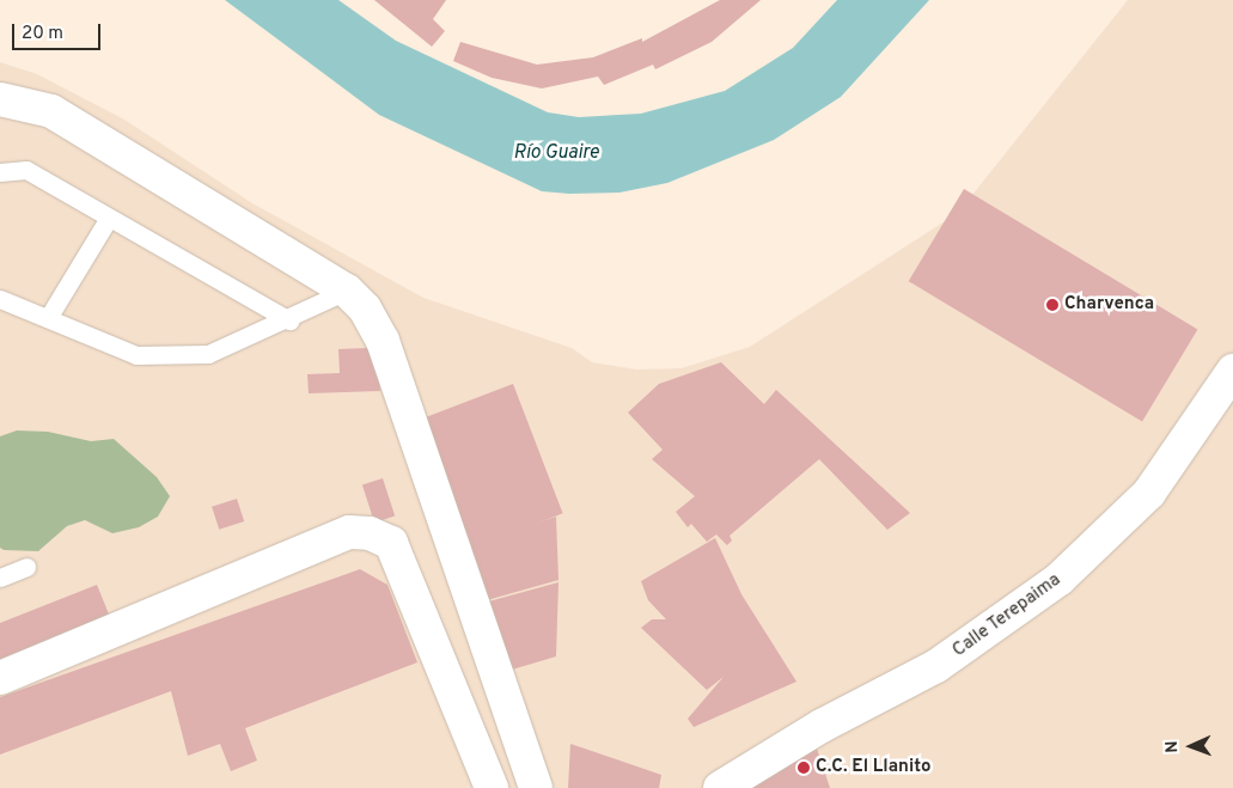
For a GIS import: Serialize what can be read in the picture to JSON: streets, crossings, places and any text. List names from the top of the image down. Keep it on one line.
{"streets":{"street":["Calle Terepaima"]},"water":["Río Guaire"],"places":["Charvenca","C.C. El Llanito"],"scale_bar":"20 m","north":"left"}
